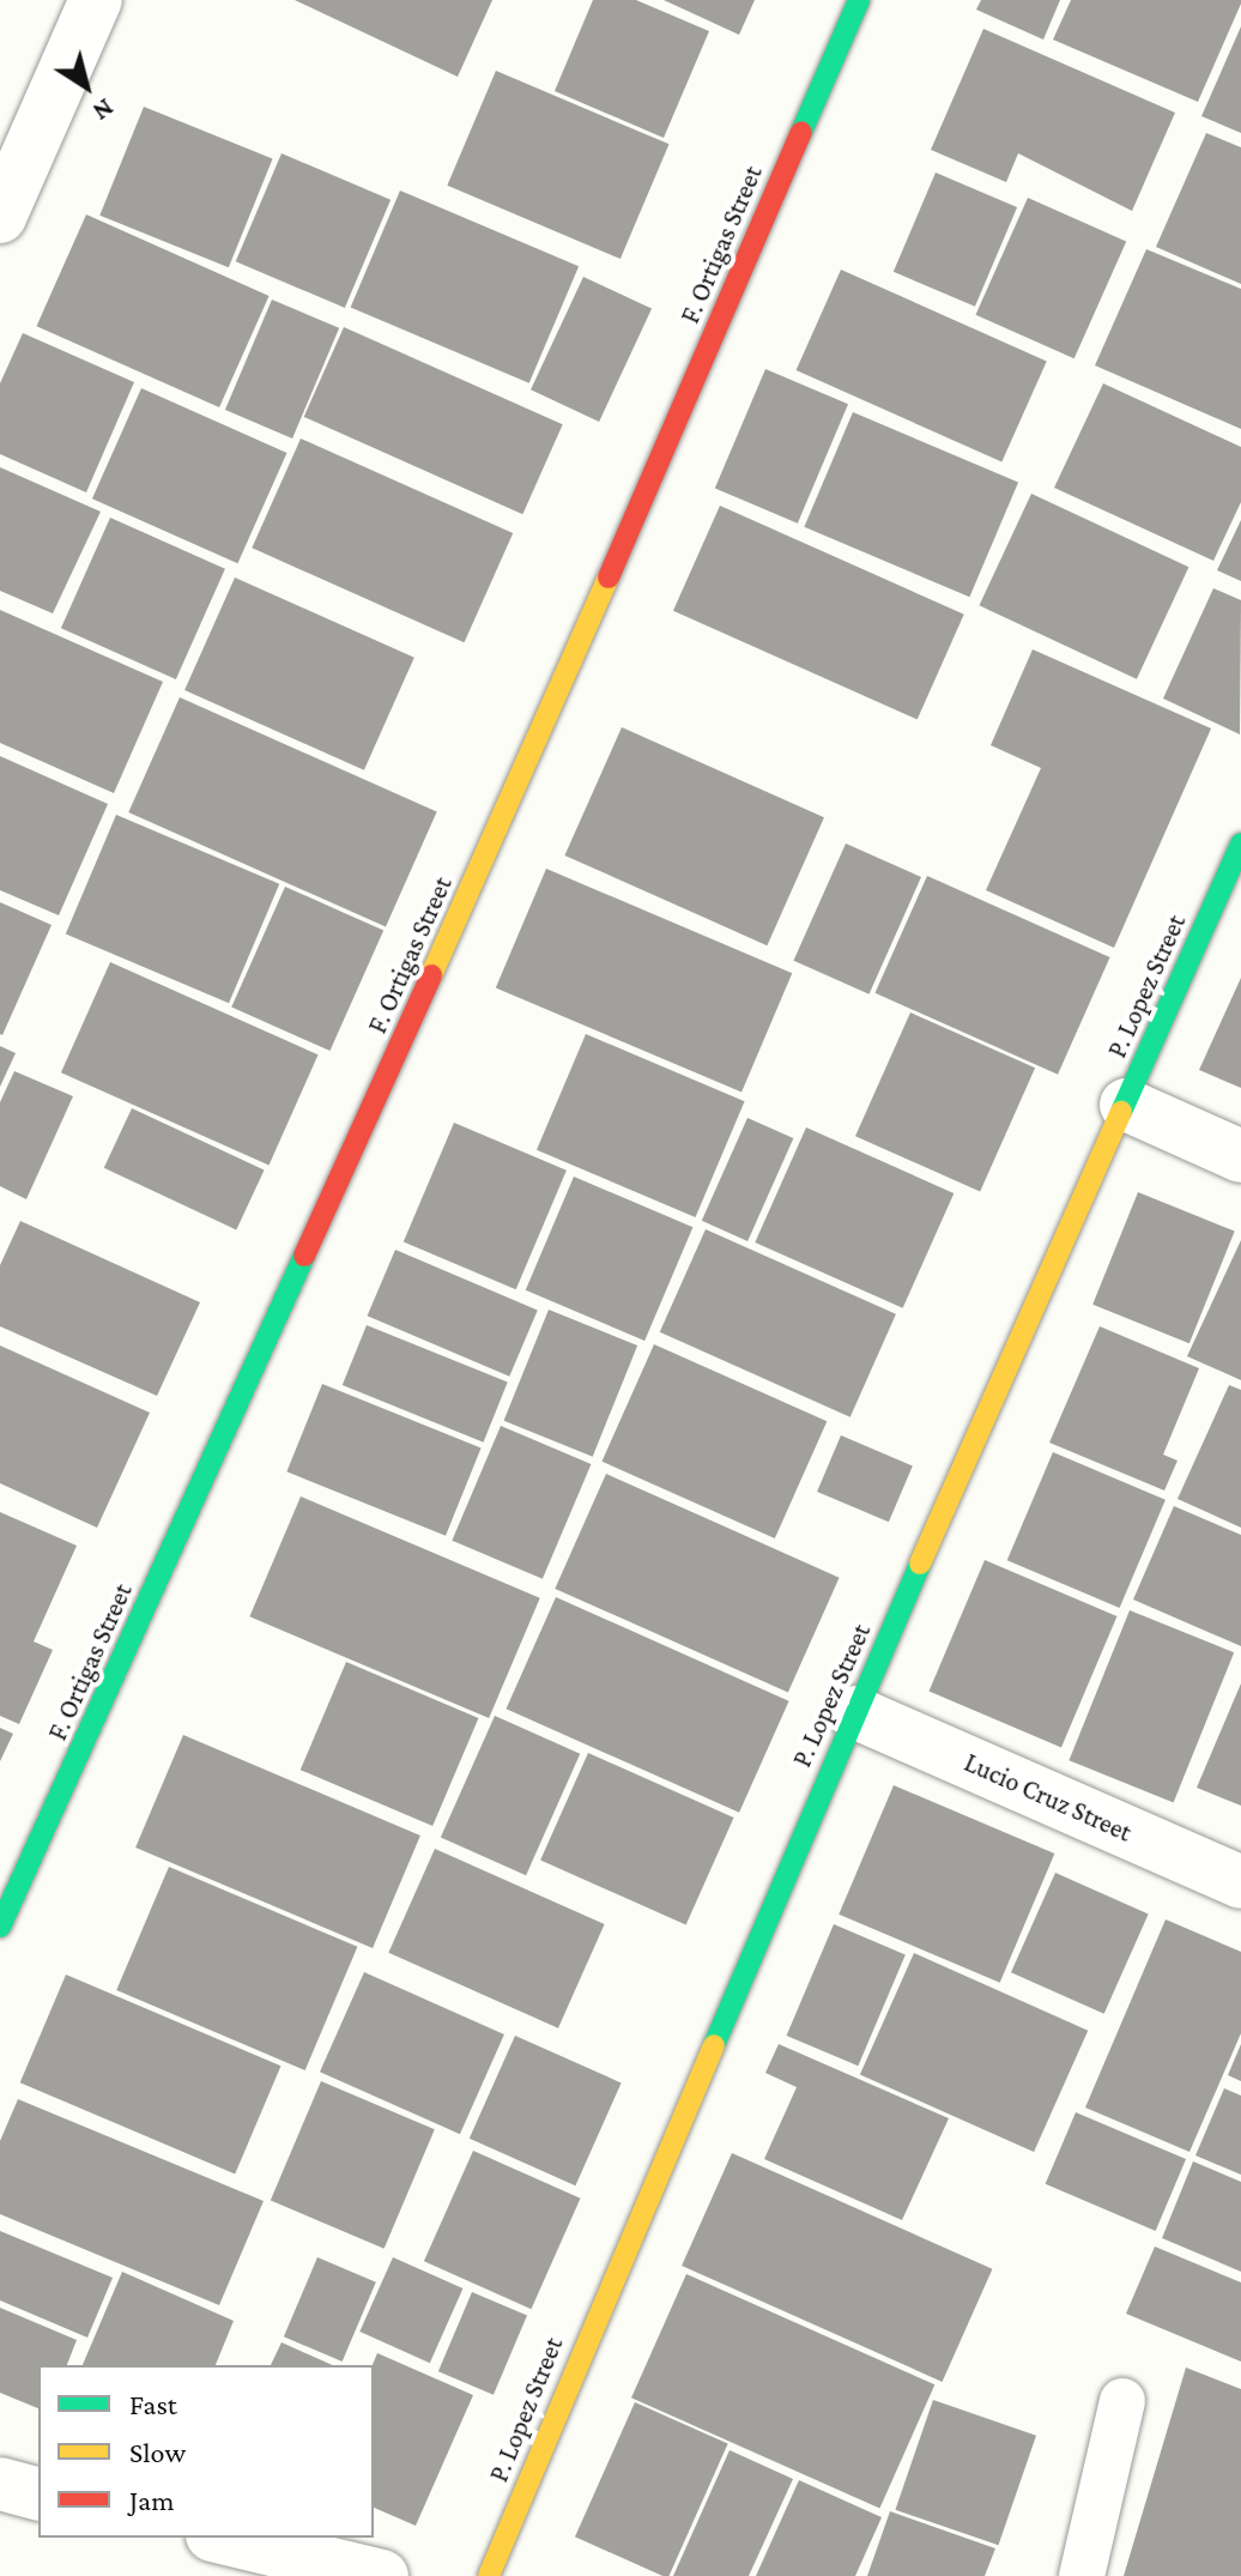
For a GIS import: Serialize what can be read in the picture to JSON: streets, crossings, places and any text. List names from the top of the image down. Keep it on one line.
{"streets":{"street":["F. Ortigas Street","P. Lopez Street","Lucio Cruz Street"]},"crossings":[["P. Lopez Street","Lucio Cruz Street"]],"legend":["Fast","Slow","Jam"],"north":"bottom right"}
